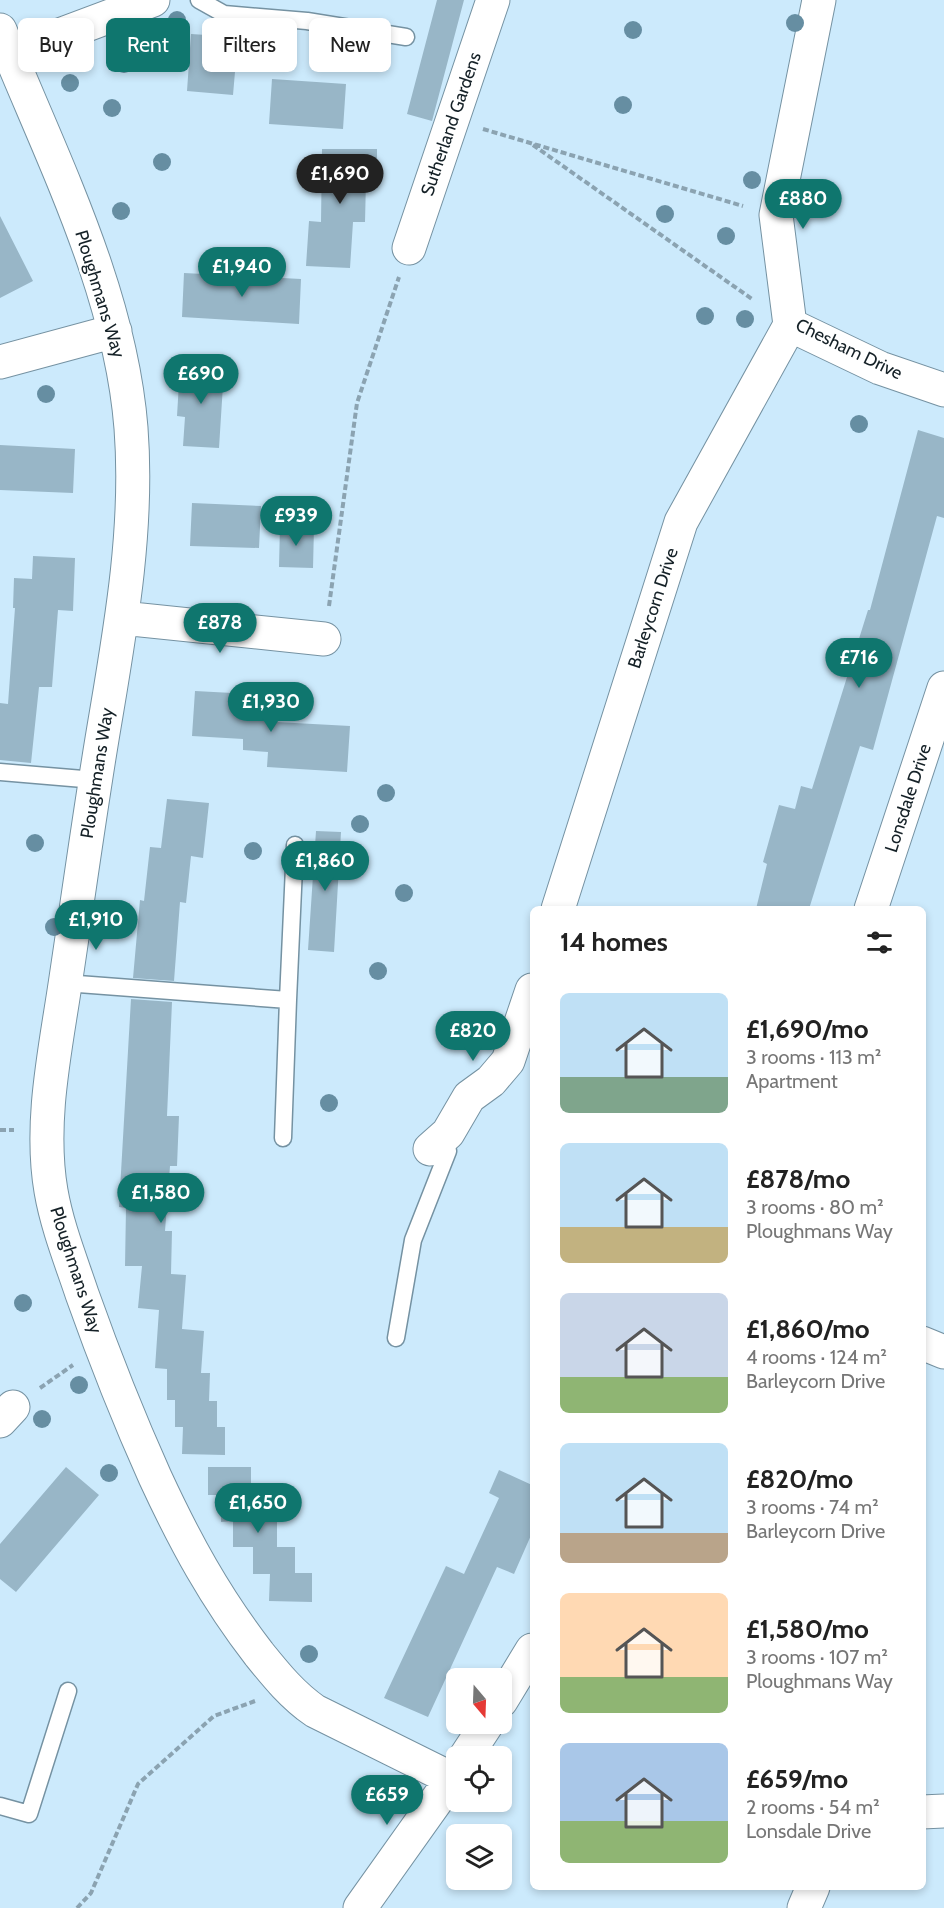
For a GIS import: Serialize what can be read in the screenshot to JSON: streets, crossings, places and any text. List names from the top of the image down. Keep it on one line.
{"streets":{"street":["Sutherland Gardens","Ploughmans Way","Chesham Drive","Barleycorn Drive","Lonsdale Drive"]},"crossings":[["Chesham Drive","Barleycorn Drive"]],"north":"bottom","page":{"chip":["Buy","Rent","Filters","New"],"price":["£1,690","£880","£1,940","£690","£939","£878","£716","£1,930","£1,860","£1,910","£820","£1,580","£1,650","£659"],"heading":"14 homes","list":[{"name":"£1,690/mo","note":"3 rooms · 113 m² · Apartment"},{"name":"£878/mo","note":"3 rooms · 80 m² · Ploughmans Way"},{"name":"£1,860/mo","note":"4 rooms · 124 m² · Barleycorn Drive"},{"name":"£820/mo","note":"3 rooms · 74 m² · Barleycorn Drive"},{"name":"£1,580/mo","note":"3 rooms · 107 m² · Ploughmans Way"},{"name":"£659/mo","note":"2 rooms · 54 m² · Lonsdale Drive"}]}}
